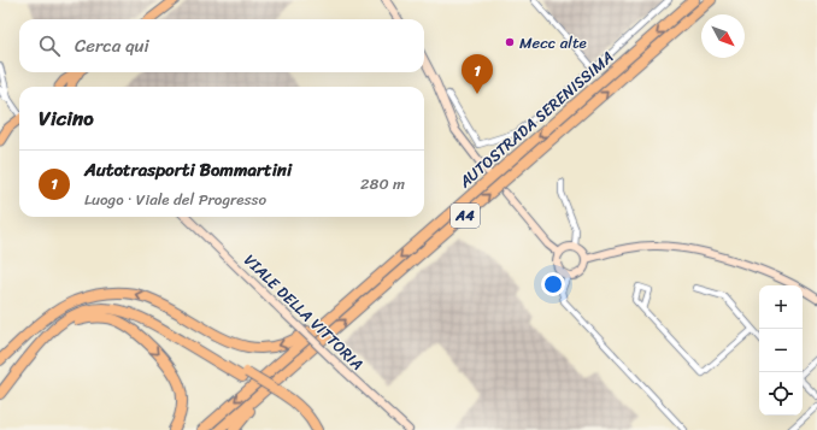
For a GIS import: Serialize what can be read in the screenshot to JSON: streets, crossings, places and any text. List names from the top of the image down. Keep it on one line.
{"streets":{"highway":["AUTOSTRADA SERENISSIMA","A4"],"street":["VIALE DELLA VITTORIA"]},"places":["Mecc alte"],"north":"bottom right","page":{"search":"Cerca qui","pins":"1","heading":"Vicino","list":[{"mark":"1","name":"Autotrasporti Bommartini","note":"Luogo · Viale del Progresso","value":"280 m"}],"map_buttons":["+","−"]}}
